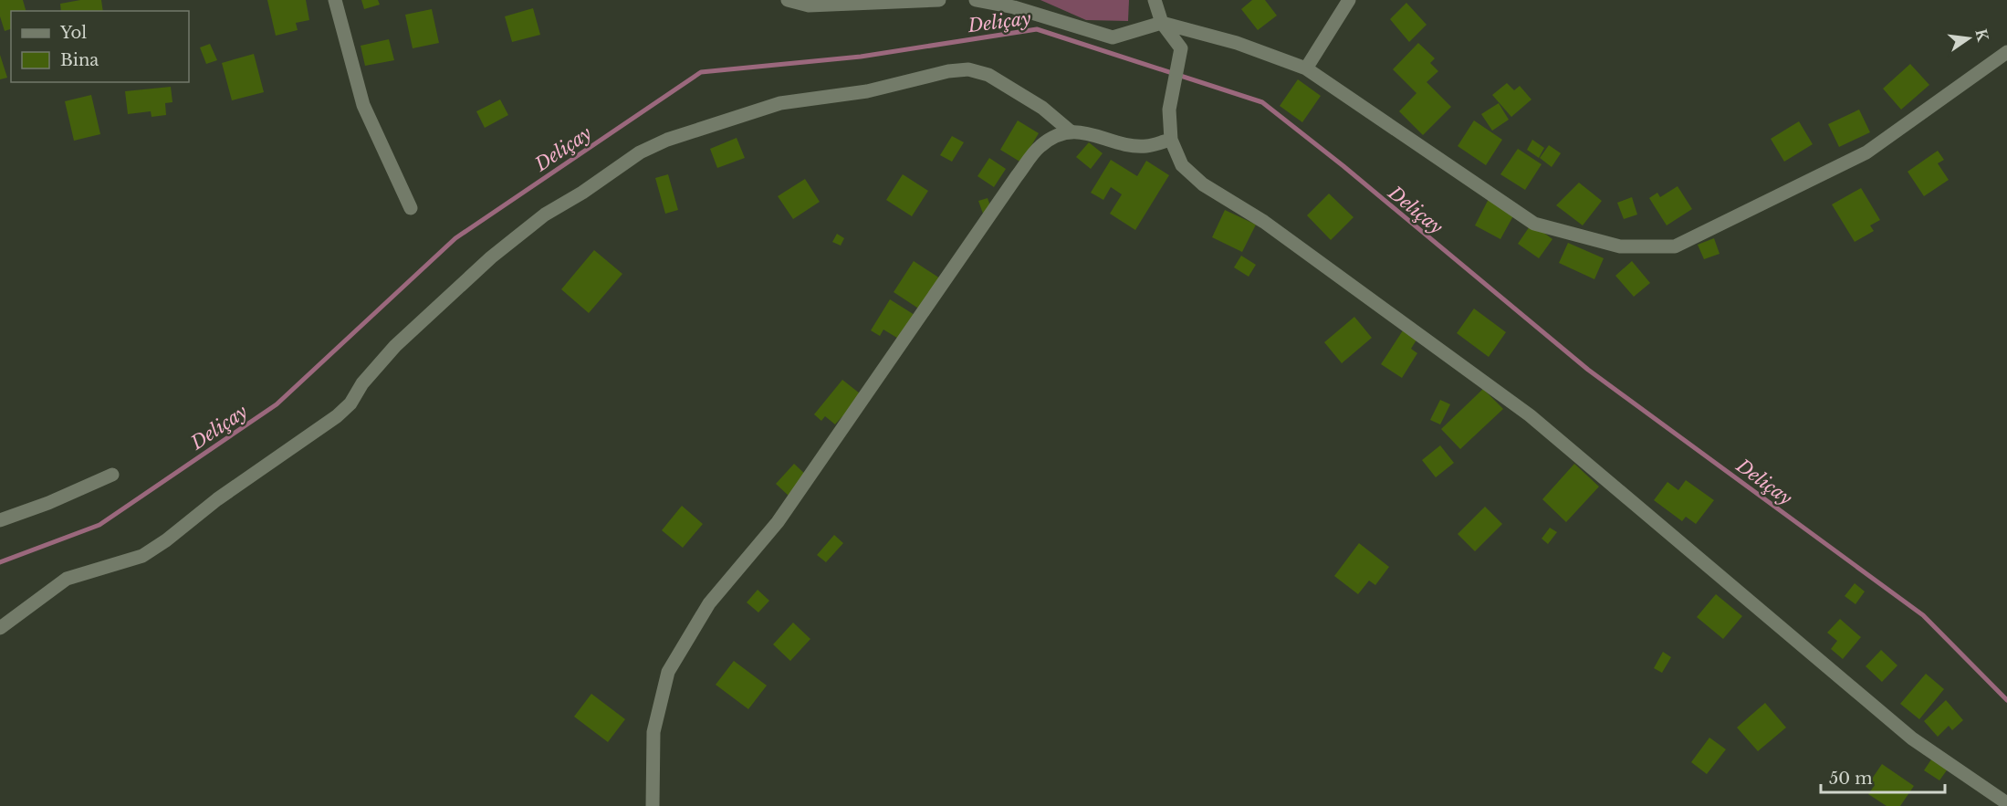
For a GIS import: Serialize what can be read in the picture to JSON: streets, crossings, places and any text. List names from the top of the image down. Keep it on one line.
{"water":["Deliçay"],"legend":["Yol","Bina"],"scale_bar":"50 m","north":"right"}
